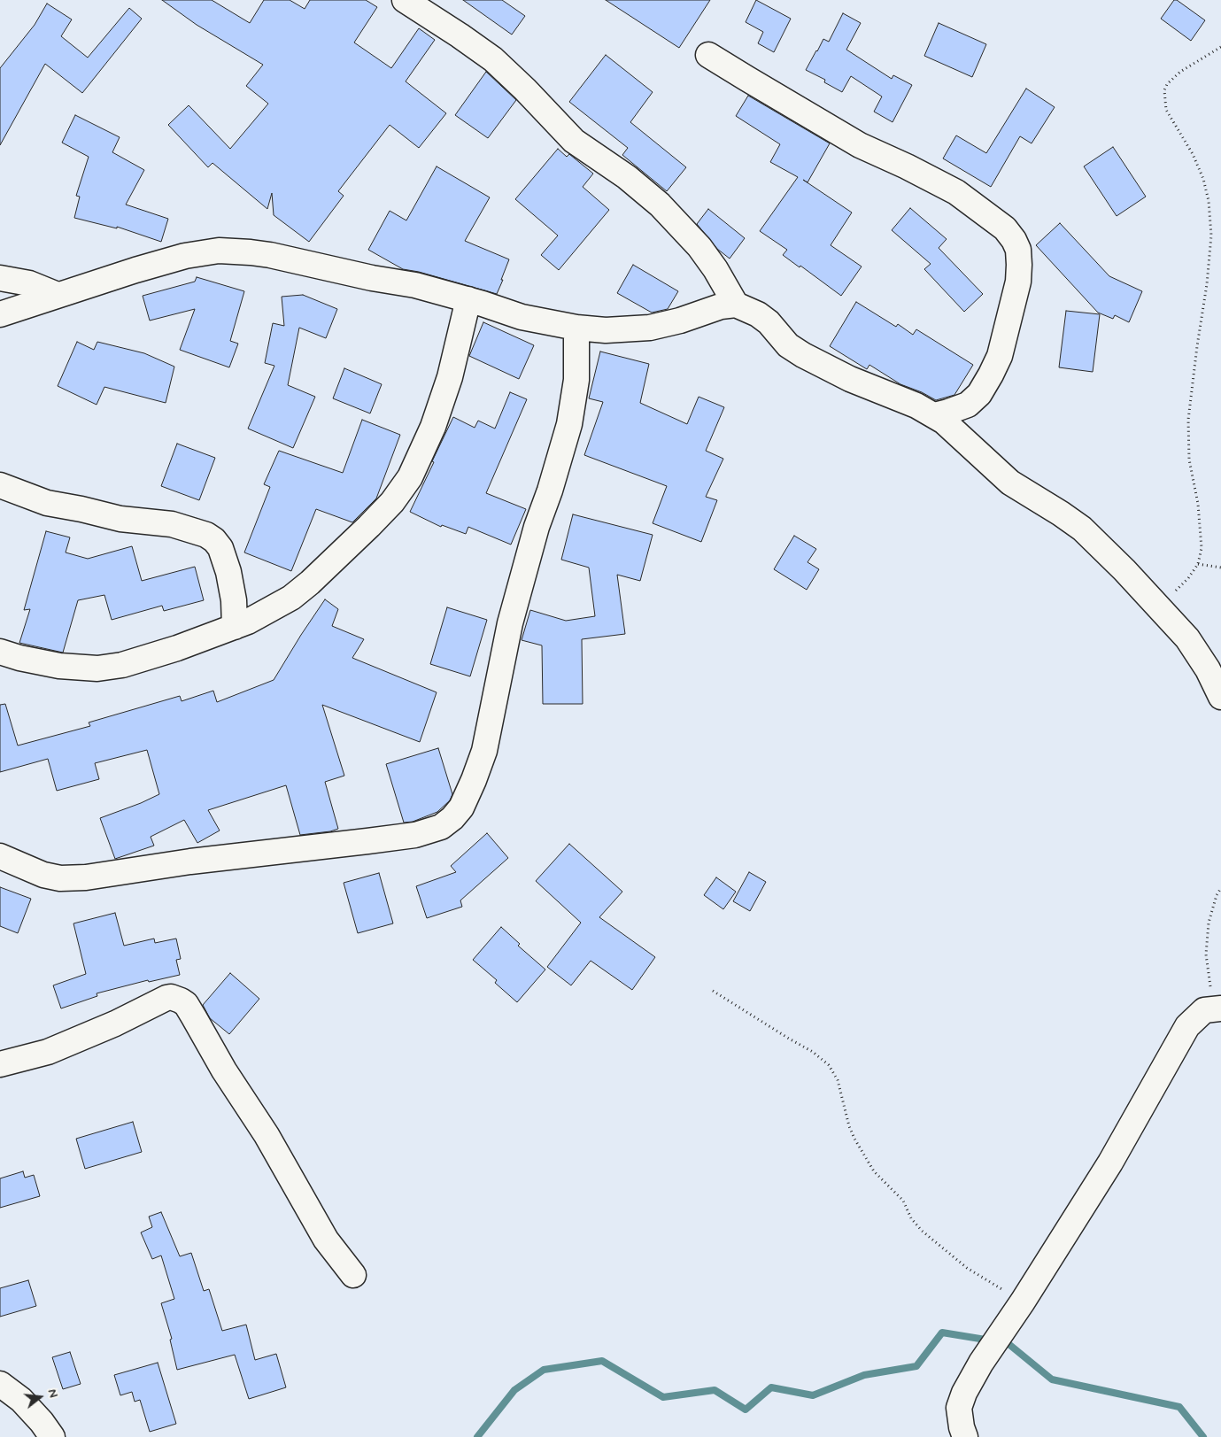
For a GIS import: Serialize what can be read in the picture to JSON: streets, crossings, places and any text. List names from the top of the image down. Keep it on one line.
{"north":"right"}
